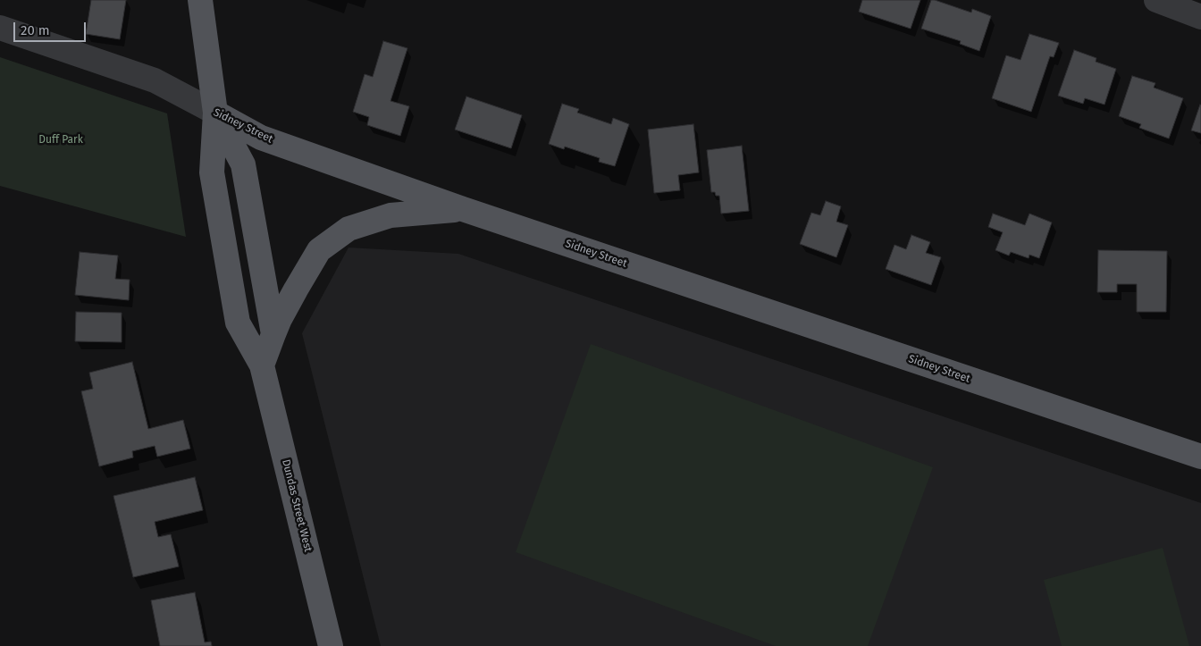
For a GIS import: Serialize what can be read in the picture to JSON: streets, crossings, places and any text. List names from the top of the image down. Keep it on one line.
{"streets":{"main road":["Sidney Street","Dundas Street West"]},"crossings":[["Sidney Street","Dundas Street West"]],"parks":["Duff Park"],"scale_bar":"20 m"}
